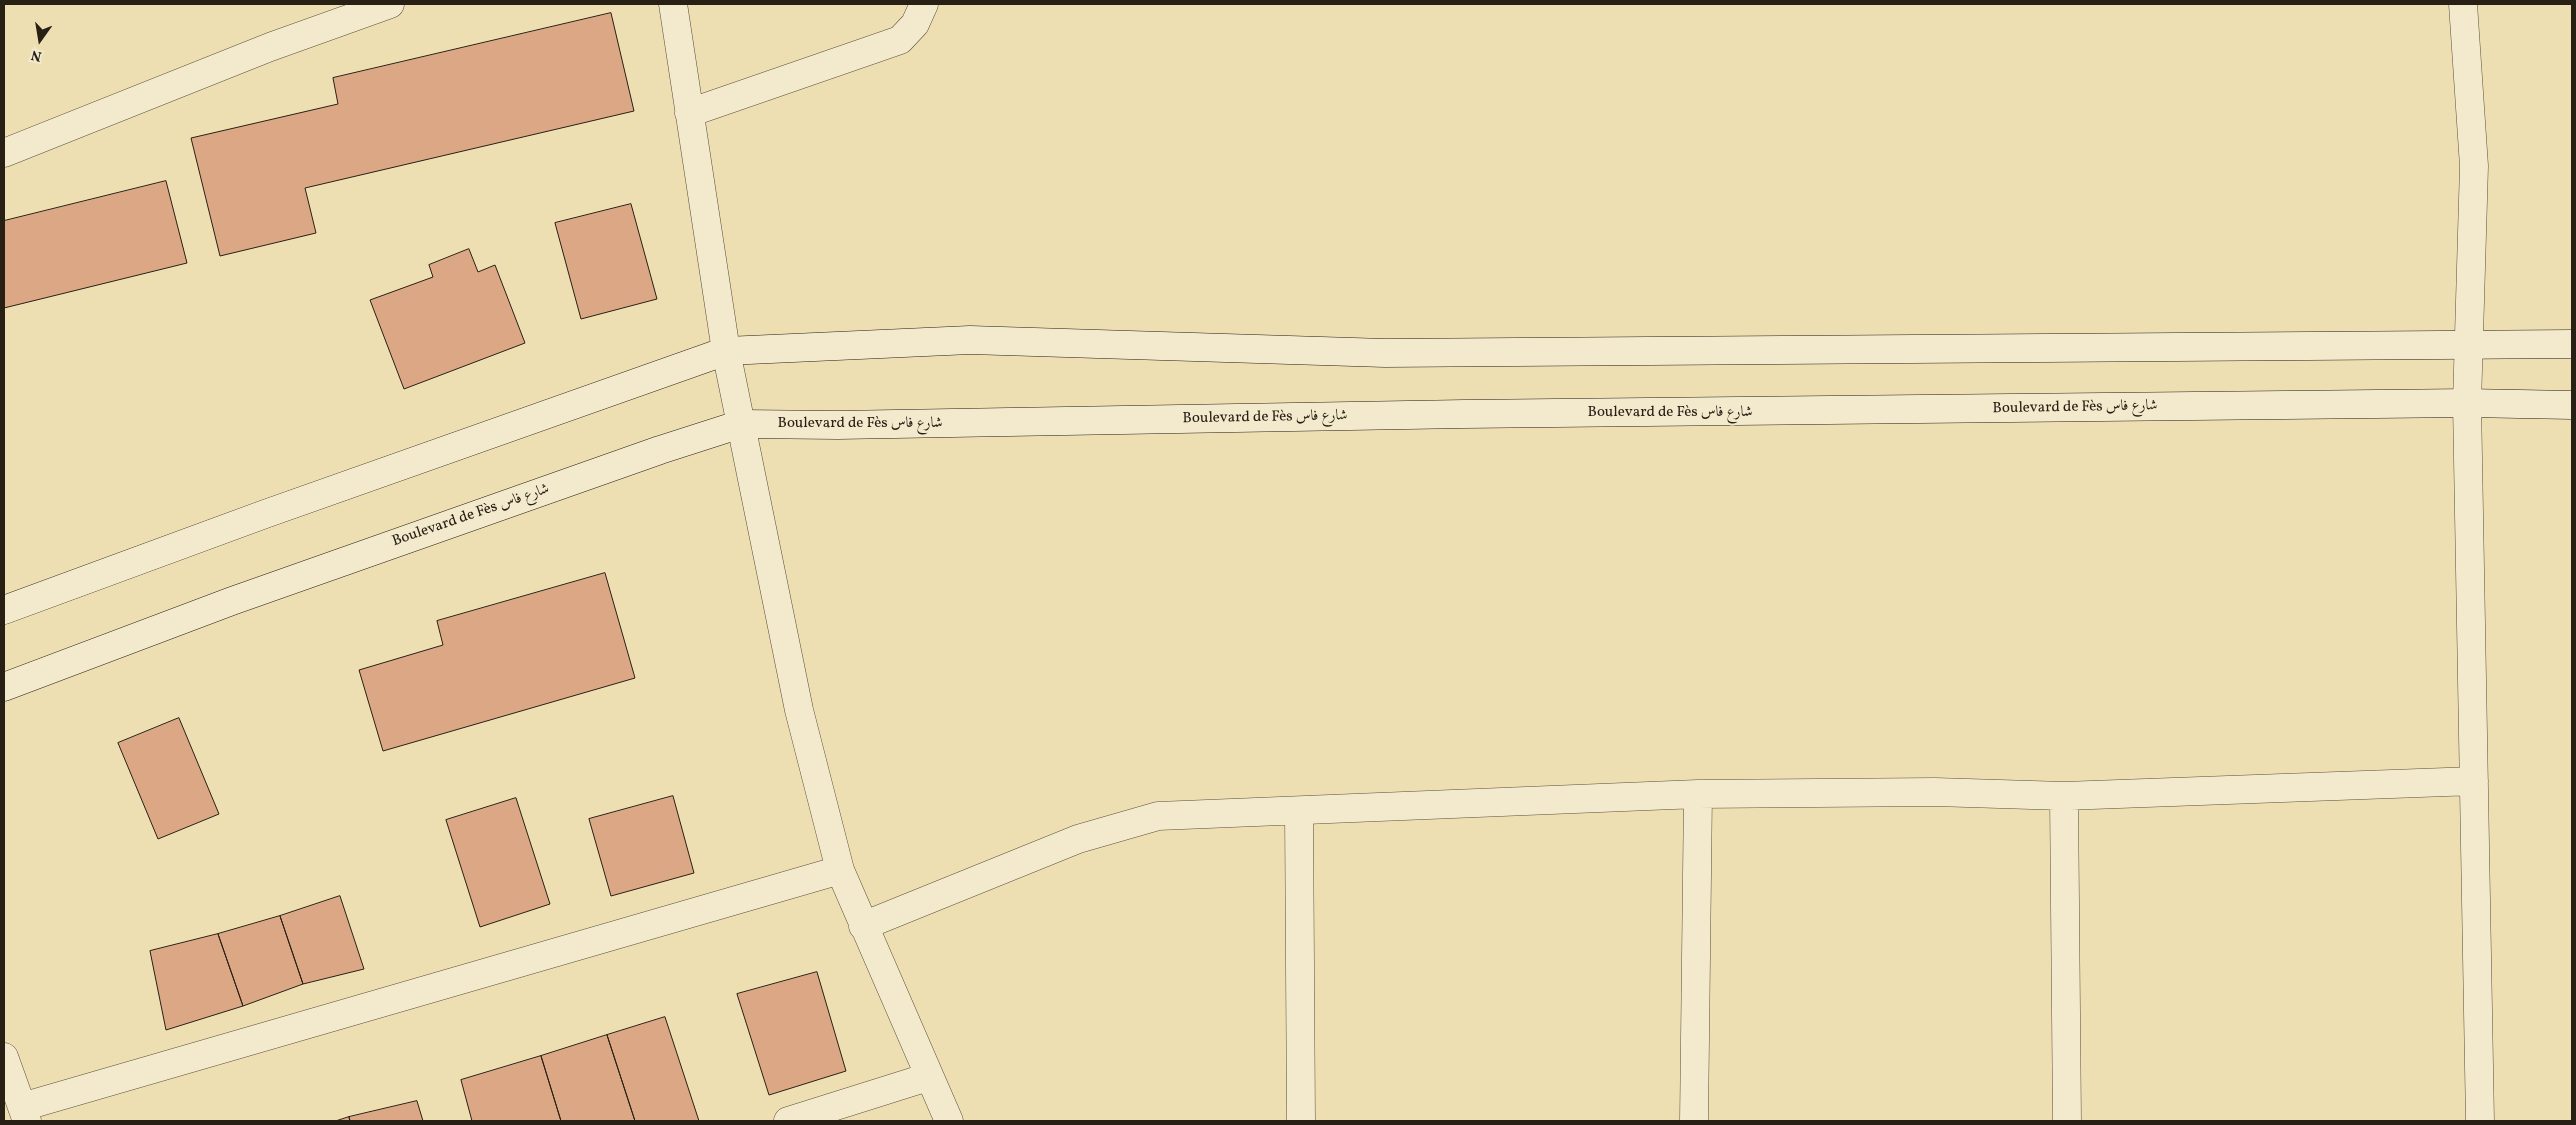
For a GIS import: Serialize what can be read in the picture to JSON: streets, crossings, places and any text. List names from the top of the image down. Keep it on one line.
{"streets":{"street":["Boulevard de Fès شارع فاس"]},"north":"bottom"}
